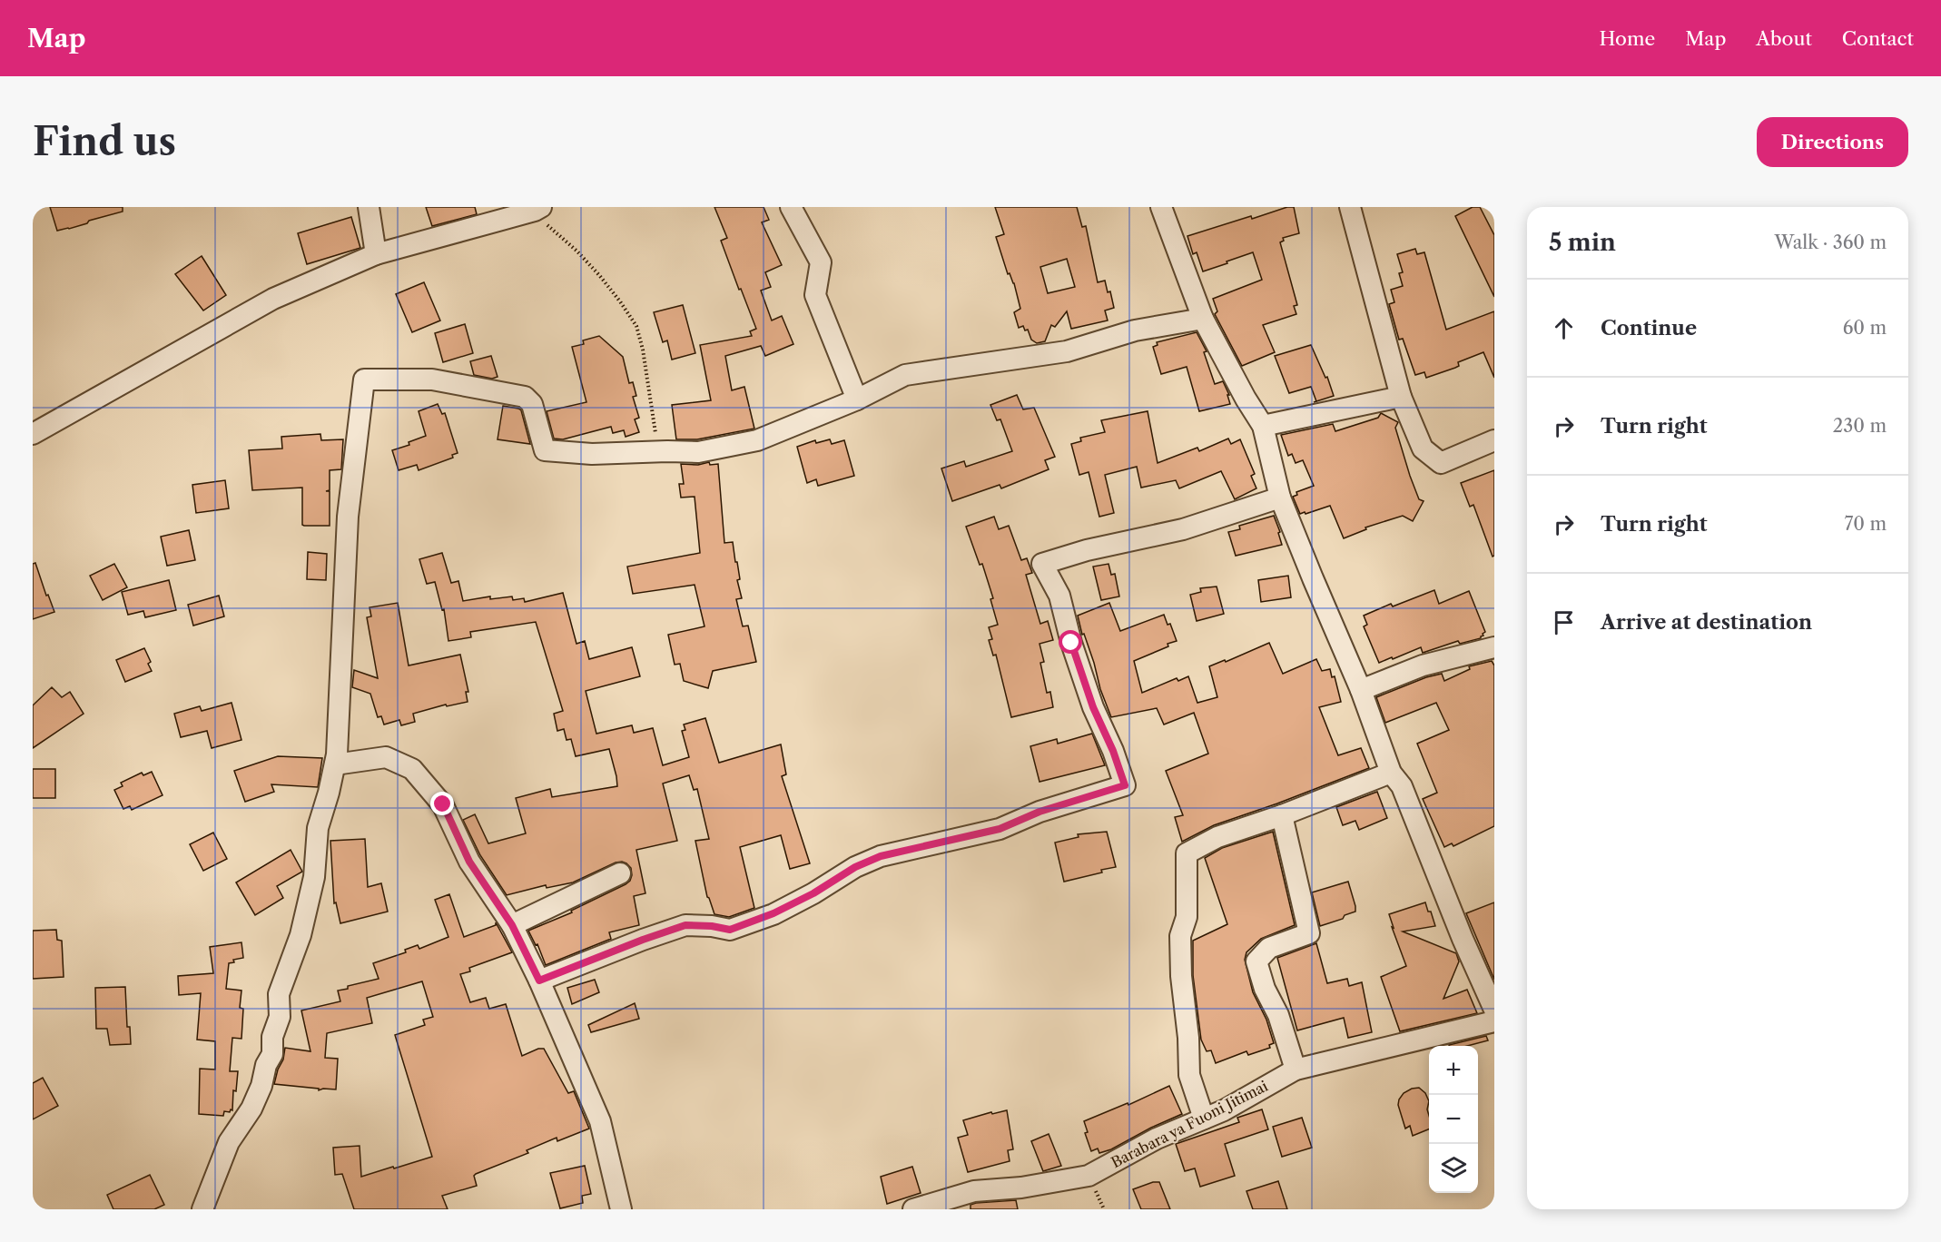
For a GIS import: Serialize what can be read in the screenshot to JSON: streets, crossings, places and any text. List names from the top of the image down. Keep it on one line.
{"streets":{"street":["Barabara ya Fuoni Jitimai"]},"page":{"header":"Map","nav":["Home","Map","About","Contact"],"buttons":"Directions","title":"Find us","heading":["5 min","Walk · 360 m"],"list":[["Continue","60 m"],["Turn right","230 m"],["Turn right","70 m"],"Arrive at destination"],"map_buttons":["+","−"]}}
